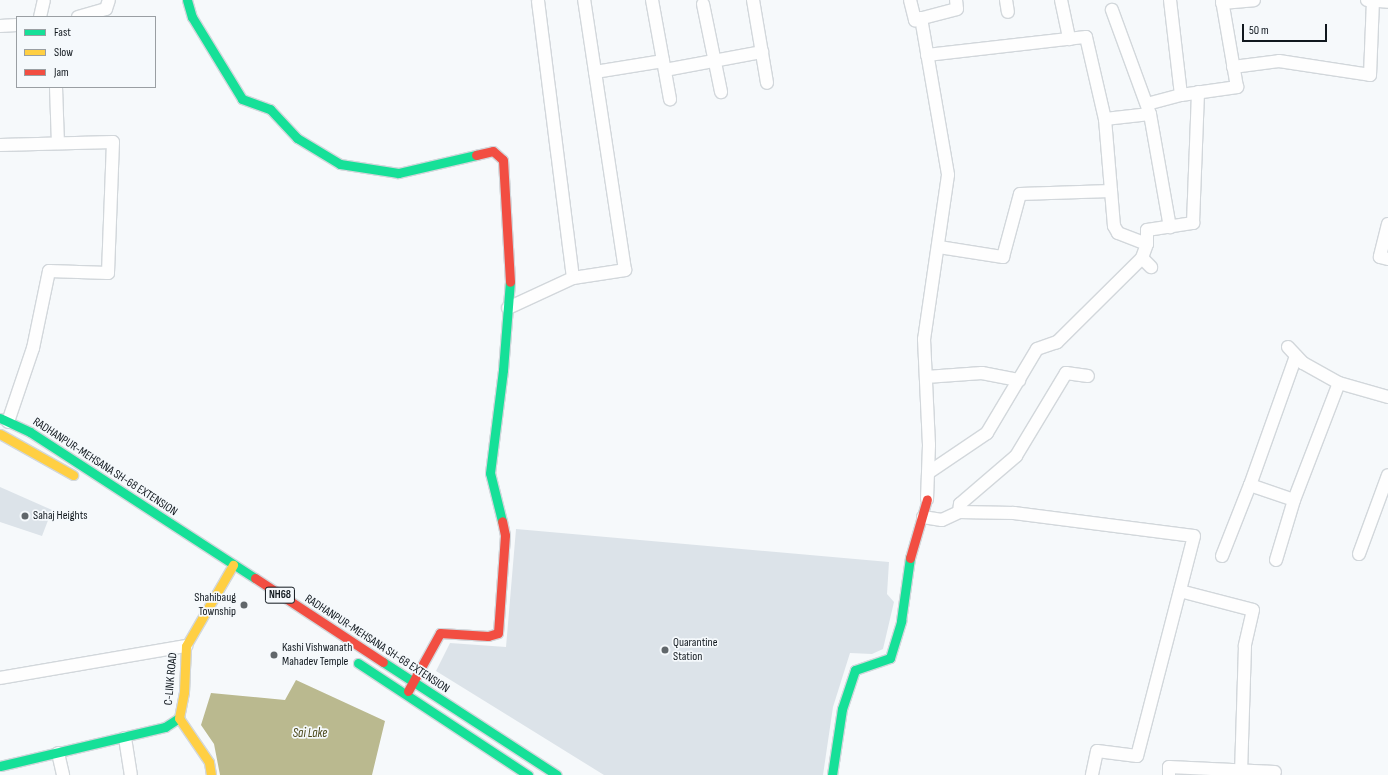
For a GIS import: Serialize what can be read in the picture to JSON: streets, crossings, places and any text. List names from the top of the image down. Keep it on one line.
{"streets":{"main road":["RADHANPUR-MEHSANA SH-68 EXTENSION","NH68","C-LINK ROAD"]},"crossings":[["RADHANPUR-MEHSANA SH-68 EXTENSION","C-LINK ROAD"]],"water":["Sai Lake"],"places":["Sahaj Heights","Shahibaug Township","Quarantine Station","Kashi Vishwanath Mahadev Temple"],"legend":["Fast","Slow","Jam"],"scale_bar":"50 m"}
